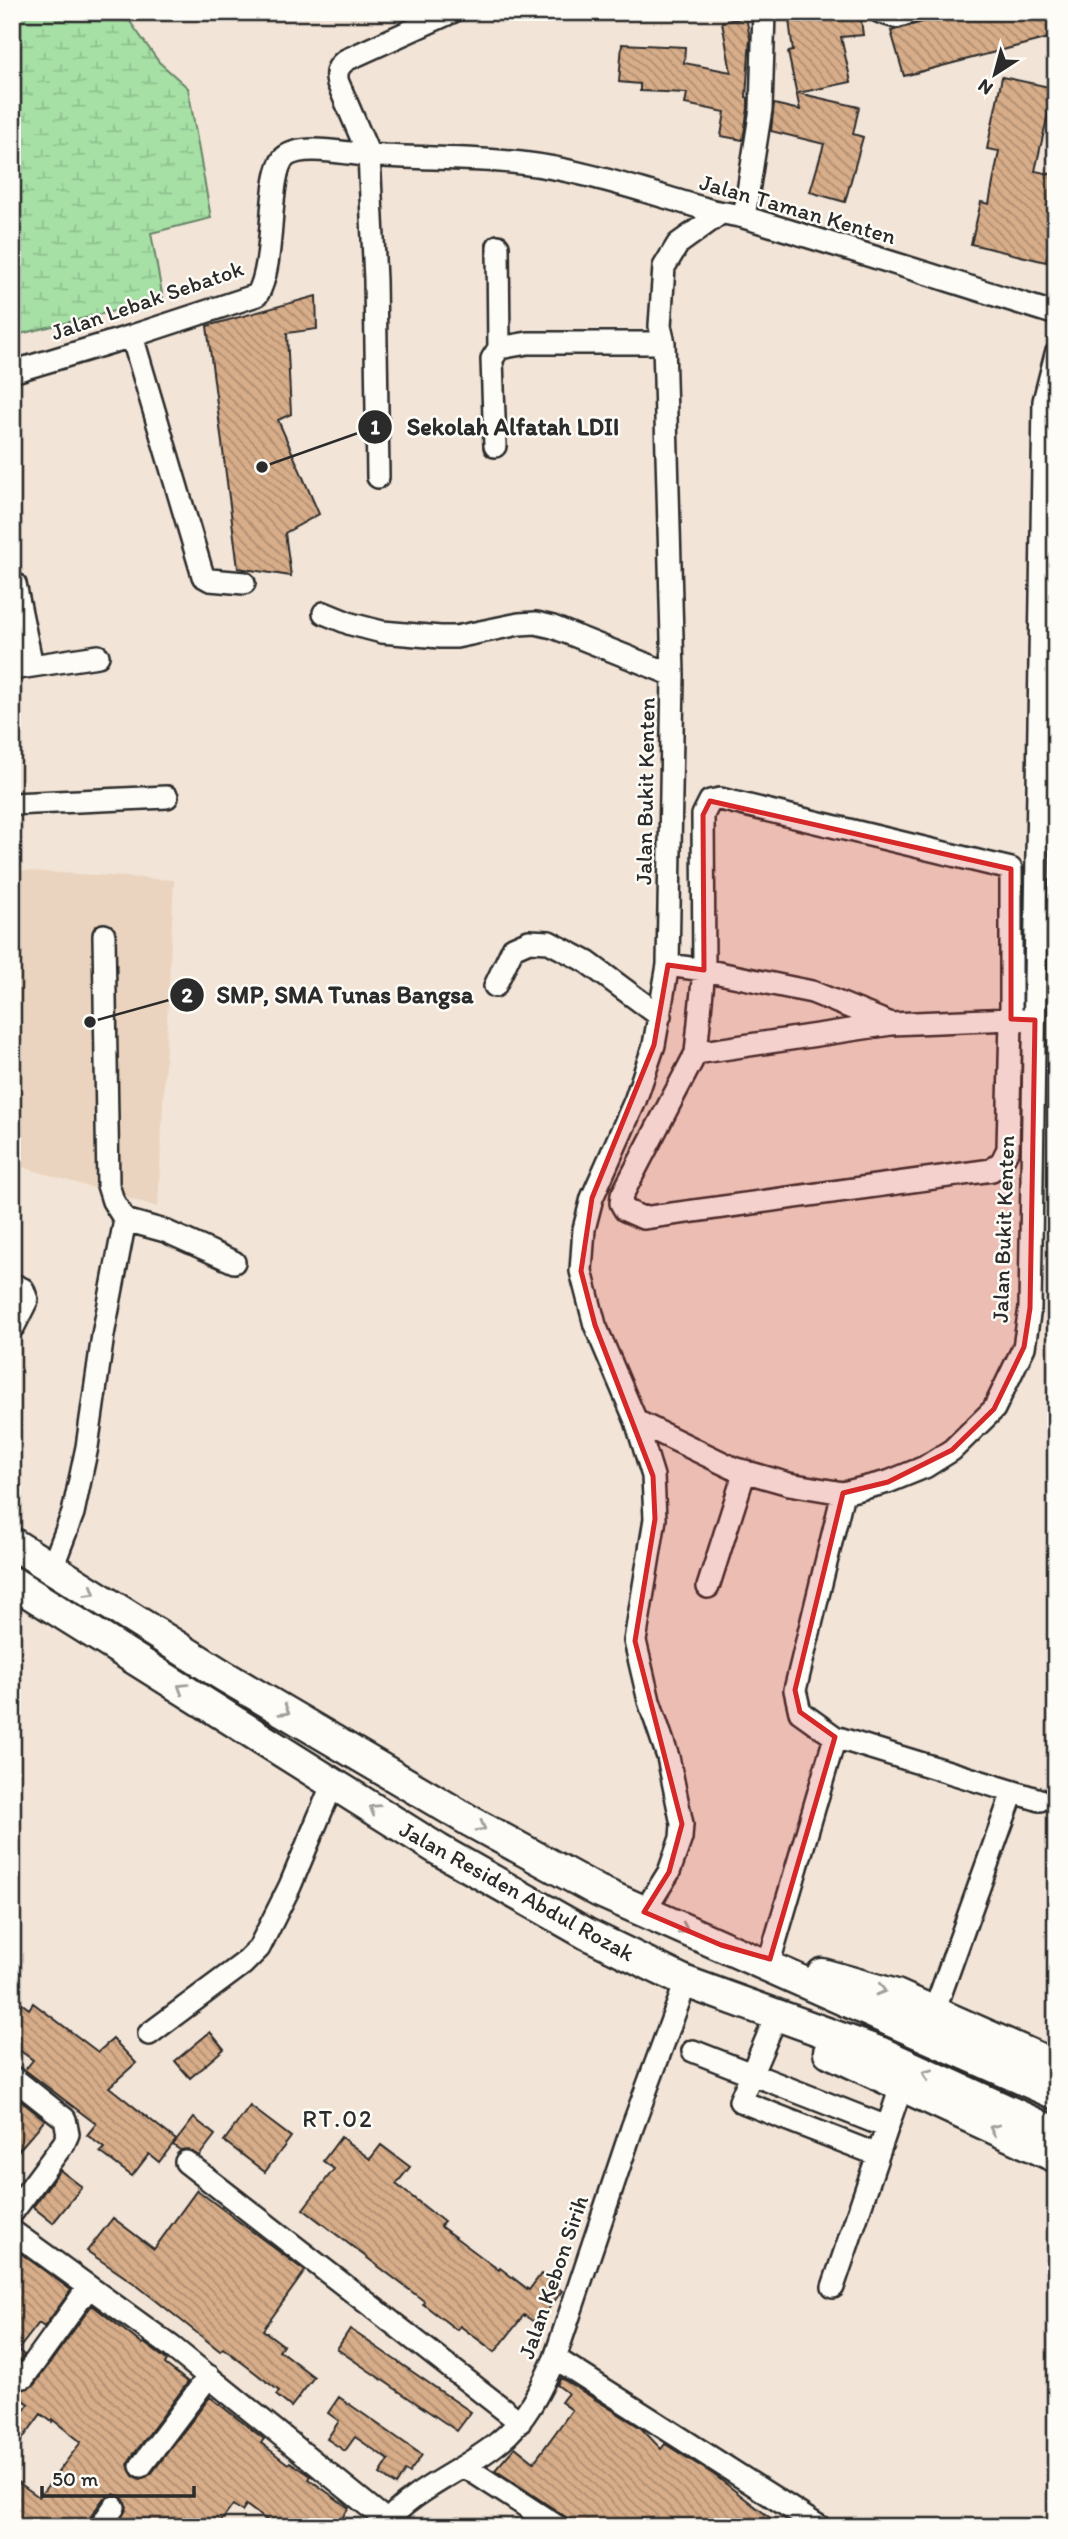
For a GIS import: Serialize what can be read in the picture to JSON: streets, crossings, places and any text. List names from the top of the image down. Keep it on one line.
{"streets":{"highway":["Jalan Residen Abdul Rozak"],"street":["Jalan Taman Kenten","Jalan Lebak Sebatok","Jalan Bukit Kenten","Jalan Kebon Sirih"]},"crossings":[["Jalan Taman Kenten","Jalan Lebak Sebatok"],["Jalan Taman Kenten","Jalan Bukit Kenten"],["Jalan Residen Abdul Rozak","Jalan Kebon Sirih"]],"districts":["RT.02"],"places":["Sekolah Alfatah LDII","SMP, SMA Tunas Bangsa"],"scale_bar":"50 m","north":"bottom left"}
